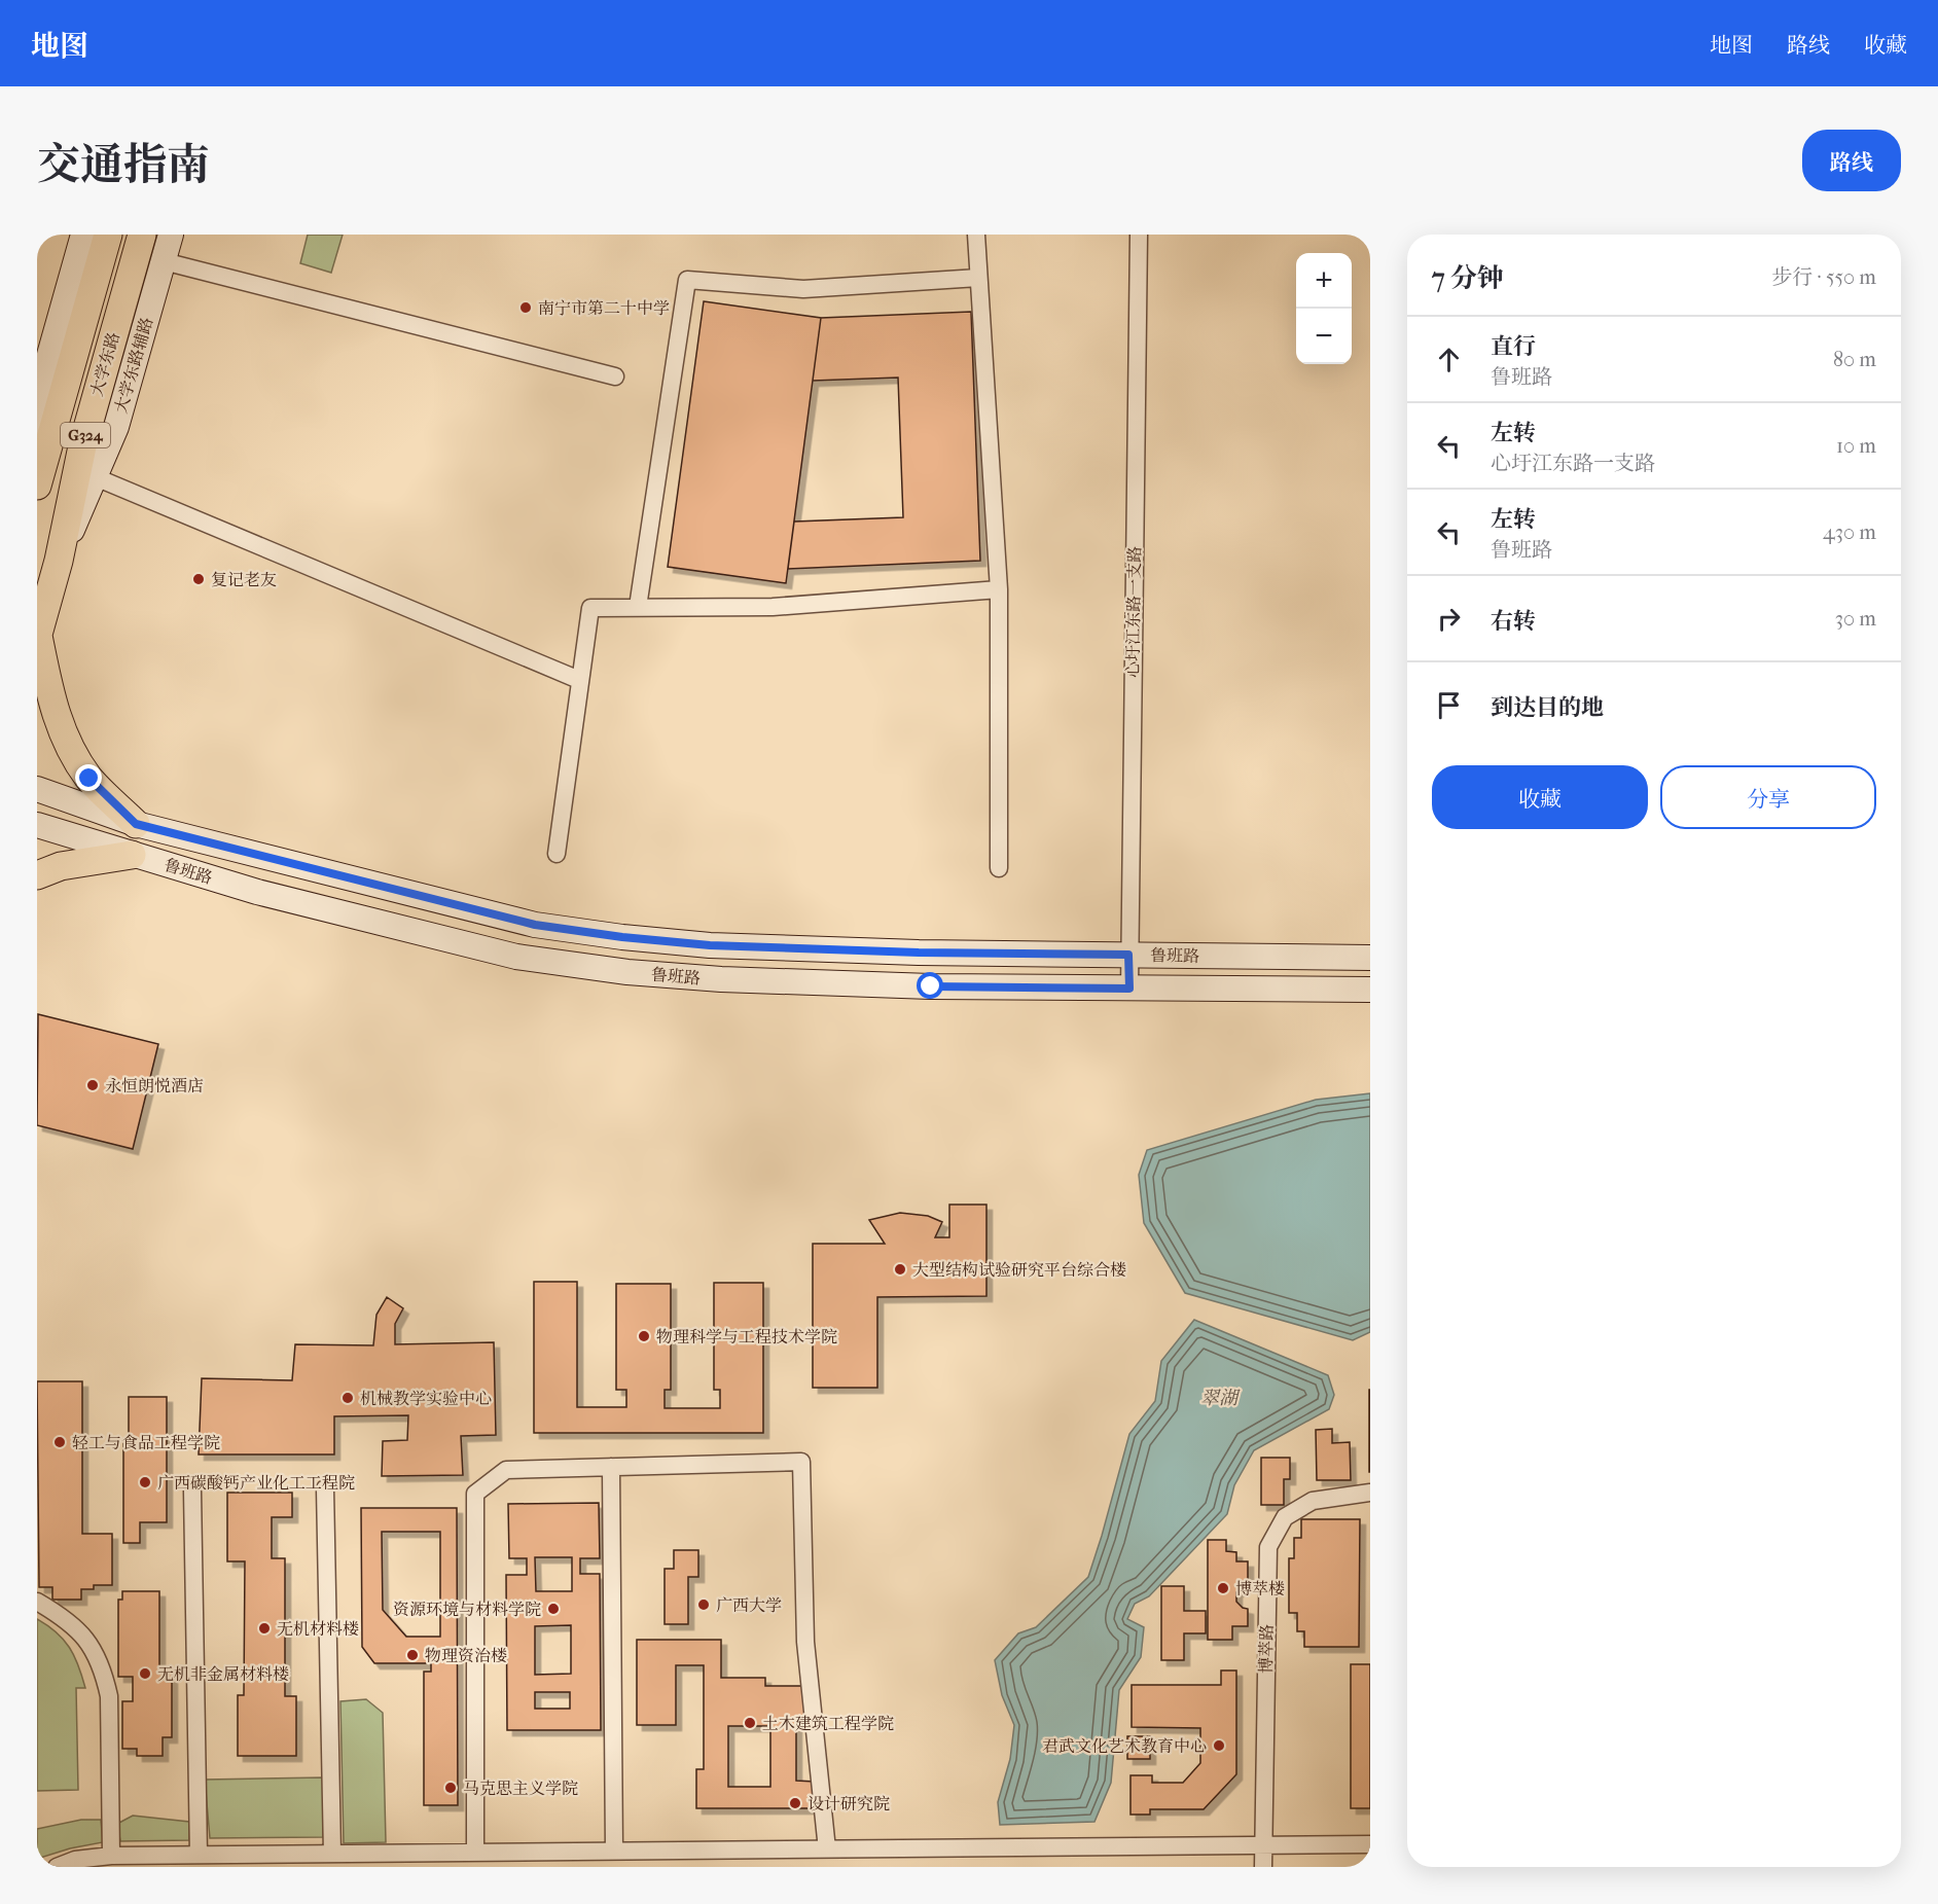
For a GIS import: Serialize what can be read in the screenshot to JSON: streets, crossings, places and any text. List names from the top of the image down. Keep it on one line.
{"streets":{"main road":["大学东路","大学东路辅路","G324","鲁班路"],"street":["心圩江东路一支路","博萃路"]},"crossings":[["大学东路","大学东路辅路"],["心圩江东路一支路","鲁班路"]],"water":["翠湖"],"places":["南宁市第二十中学","复记老友","永恒朗悦酒店","大型结构试验研究平台综合楼","物理科学与工程技术学院","机械教学实验中心","轻工与食品工程学院","广西碳酸钙产业化工工程院","博萃楼","广西大学","资源环境与材料学院","无机材料楼","物理资治楼","无机非金属材料楼","土木建筑工程学院","君武文化艺术教育中心","马克思主义学院","设计研究院"],"page":{"header":"地图","nav":["地图","路线","收藏"],"title":"交通指南","buttons":["路线",["收藏","分享"]],"heading":["7 分钟","步行 · 550 m"],"map_buttons":["+","−"],"list":[["直行","鲁班路","80 m"],["左转","心圩江东路一支路","10 m"],["左转","鲁班路","430 m"],["右转","30 m"],"到达目的地"]}}
